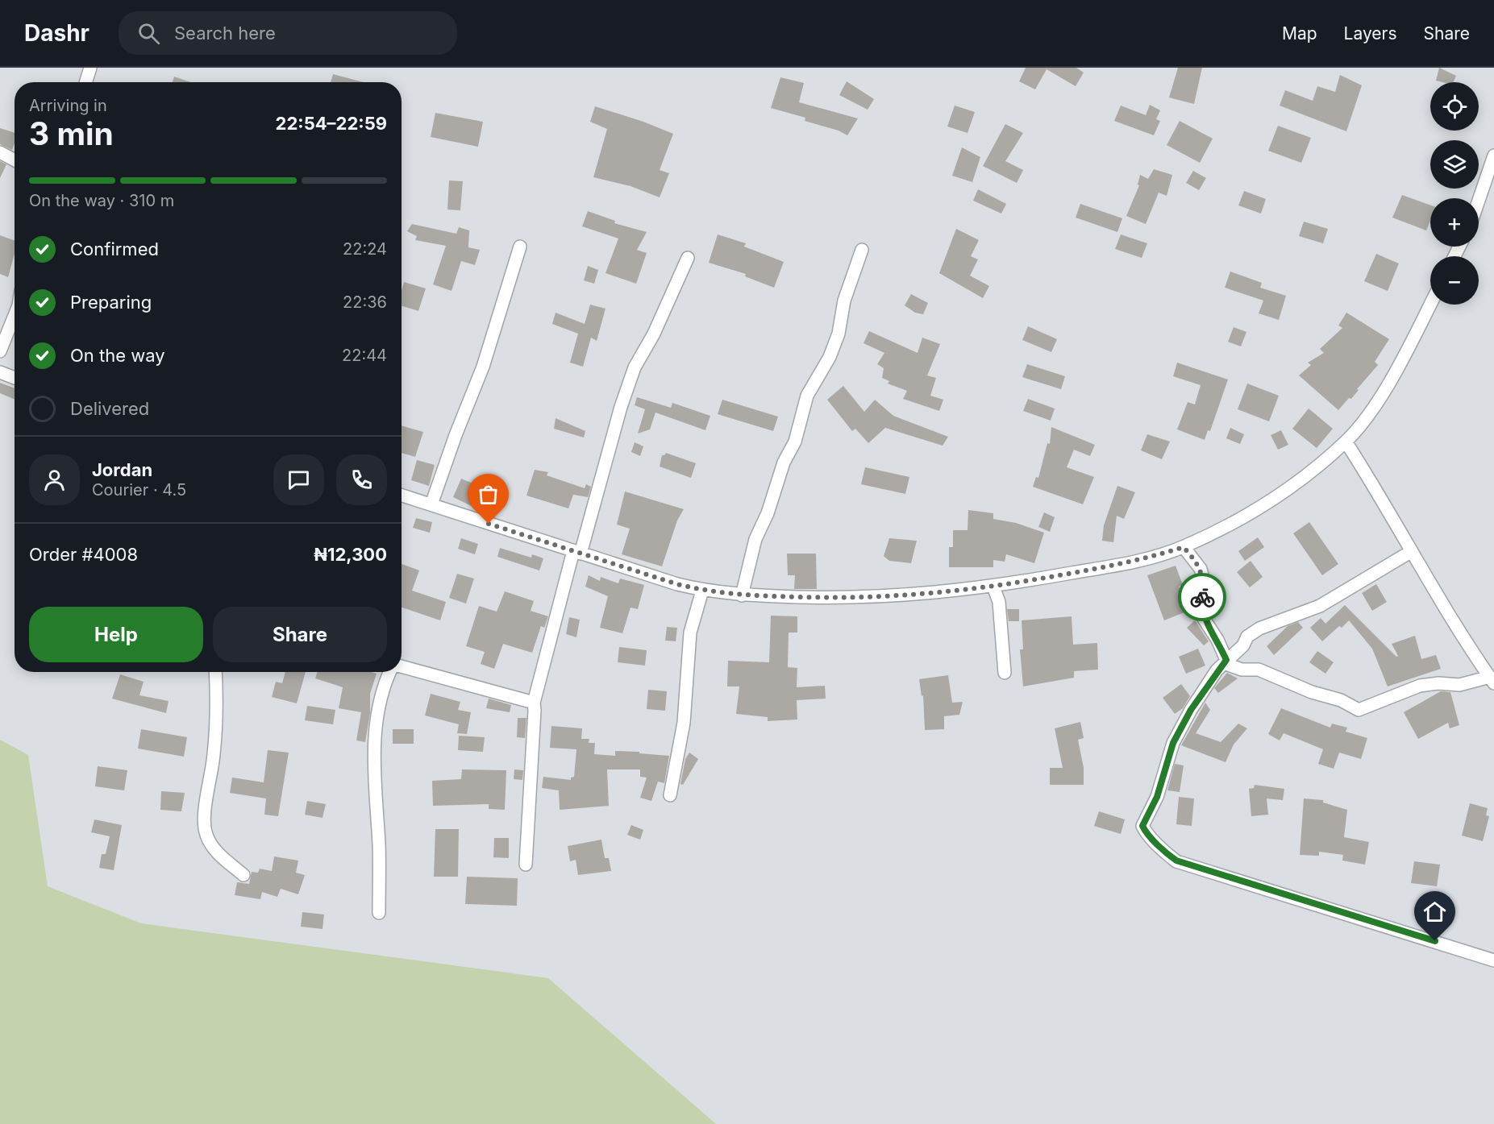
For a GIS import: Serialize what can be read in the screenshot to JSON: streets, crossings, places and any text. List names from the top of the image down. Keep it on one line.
{"page":{"header":"Dashr","search":"Search here","nav":["Map","Layers","Share"],"map_buttons":["+","−"],"heading":["3 min","Arriving in","22:54–22:59"],"panel":["Jordan","Courier · 4.5","Order #4008","₦12,300"],"bar":"On the way · 310 m","list":[["Confirmed","22:24"],["Preparing","22:36"],["On the way","22:44"],"Delivered"],"buttons":["Help","Share"]}}
